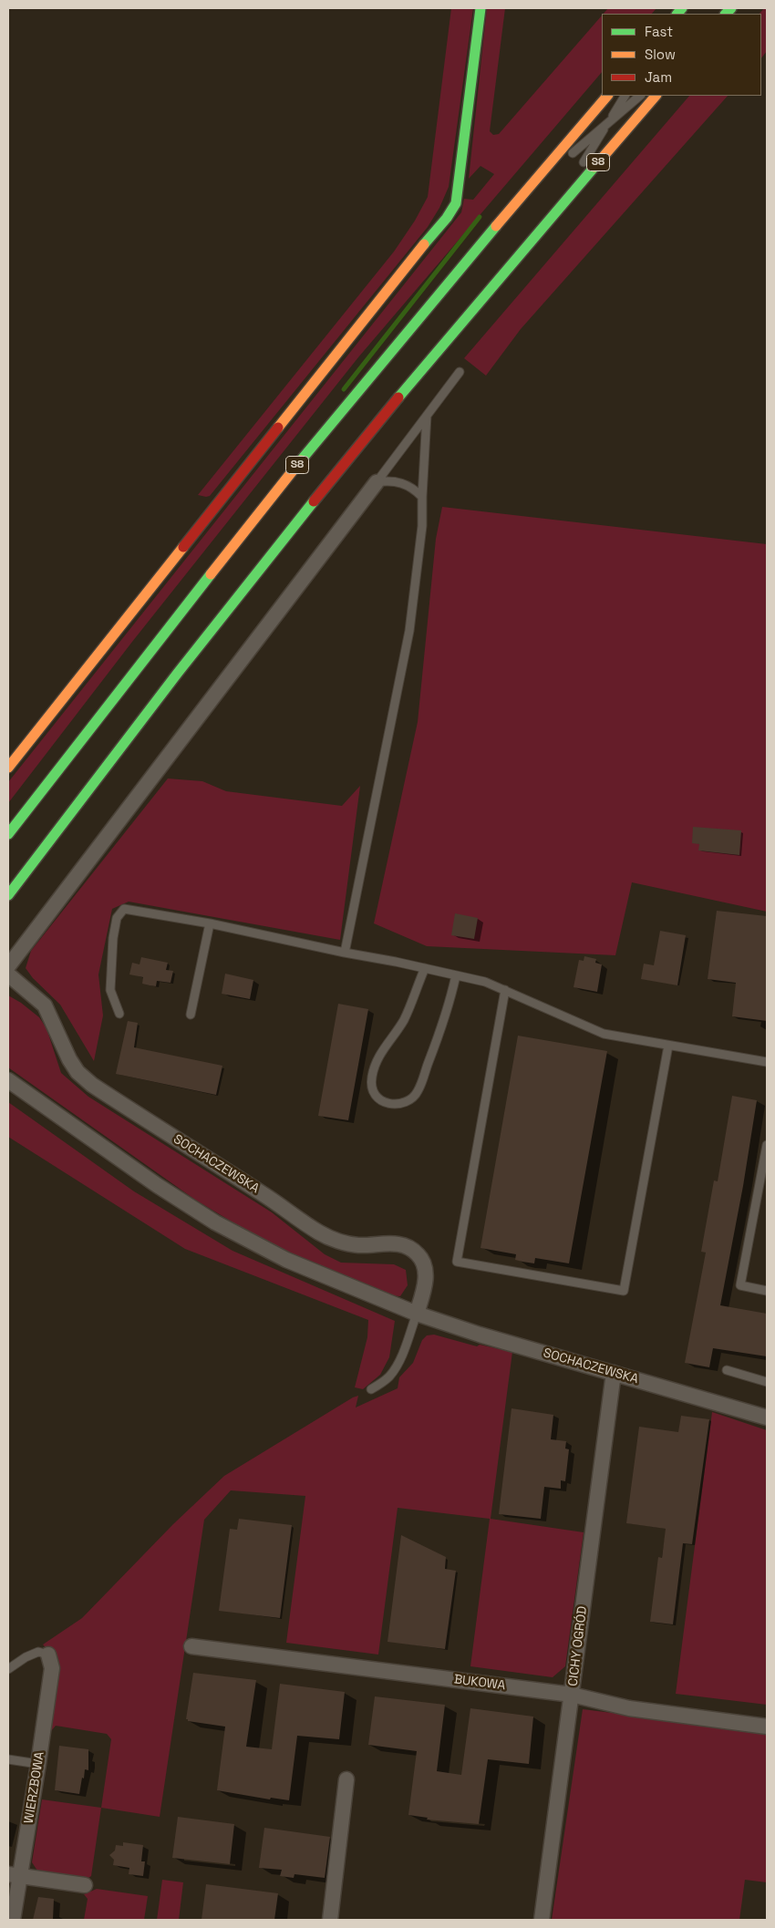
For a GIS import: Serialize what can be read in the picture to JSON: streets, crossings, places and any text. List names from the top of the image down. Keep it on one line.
{"streets":{"main road":["S8"],"street":["SOCHACZEWSKA","CICHY OGRÓD","BUKOWA","WIERZBOWA"]},"crossings":[["SOCHACZEWSKA","CICHY OGRÓD"],["CICHY OGRÓD","BUKOWA"]],"legend":["Fast","Slow","Jam"]}
